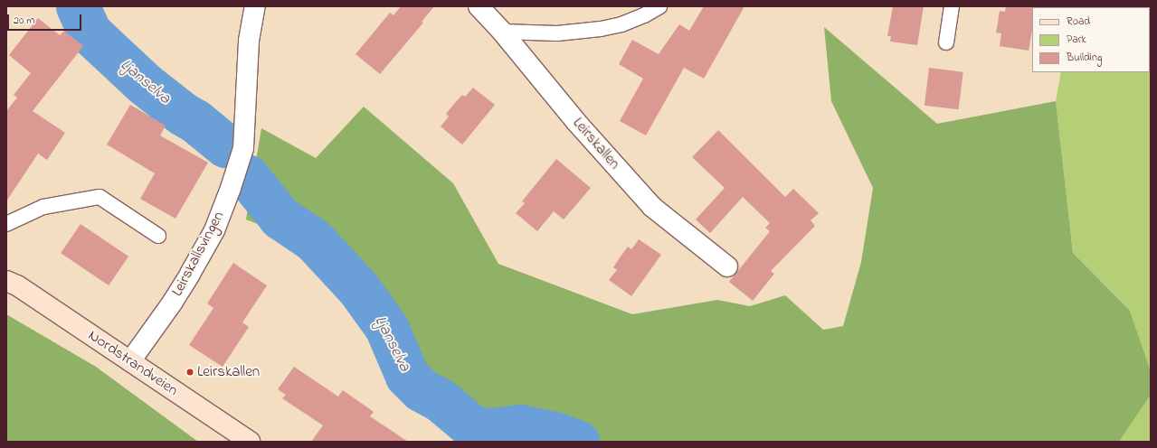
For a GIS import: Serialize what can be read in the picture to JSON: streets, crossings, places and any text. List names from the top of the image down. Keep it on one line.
{"streets":{"main road":["Nordstrandveien"],"street":["Leirskallen","Leirskallsvingen"]},"crossings":[["Leirskallsvingen","Nordstrandveien"]],"water":["Ljanselva"],"places":["Leirskallen"],"legend":["Road","Park","Building"],"scale_bar":"20 m"}
